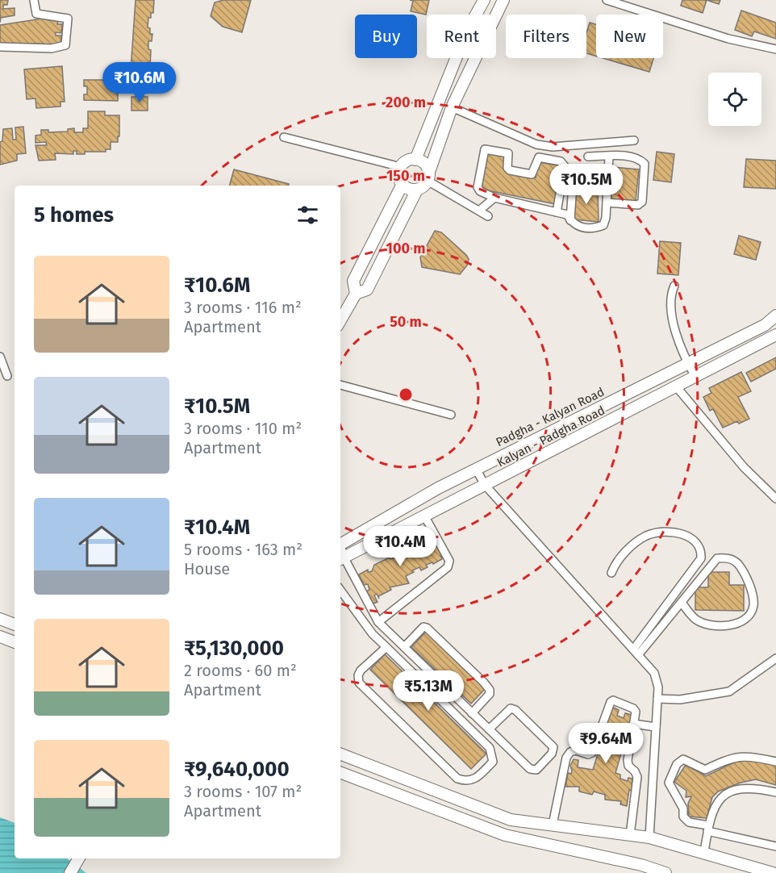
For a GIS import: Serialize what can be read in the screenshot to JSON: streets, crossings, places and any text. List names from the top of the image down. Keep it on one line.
{"streets":{"street":["Padgha - Kalyan Road","Kalyan - Padgha Road"]},"page":{"chip":["Buy","Rent","Filters","New"],"price":["₹10.6M","₹10.5M","₹10.4M","₹5.13M","₹9.64M"],"heading":"5 homes","list":[{"name":"₹10.6M","note":"3 rooms · 116 m² · Apartment"},{"name":"₹10.5M","note":"3 rooms · 110 m² · Apartment"},{"name":"₹10.4M","note":"5 rooms · 163 m² · House"},{"name":"₹5,130,000","note":"2 rooms · 60 m² · Apartment"},{"name":"₹9,640,000","note":"3 rooms · 107 m² · Apartment"}]},"rings":["200 m","150 m","100 m","50 m"]}
